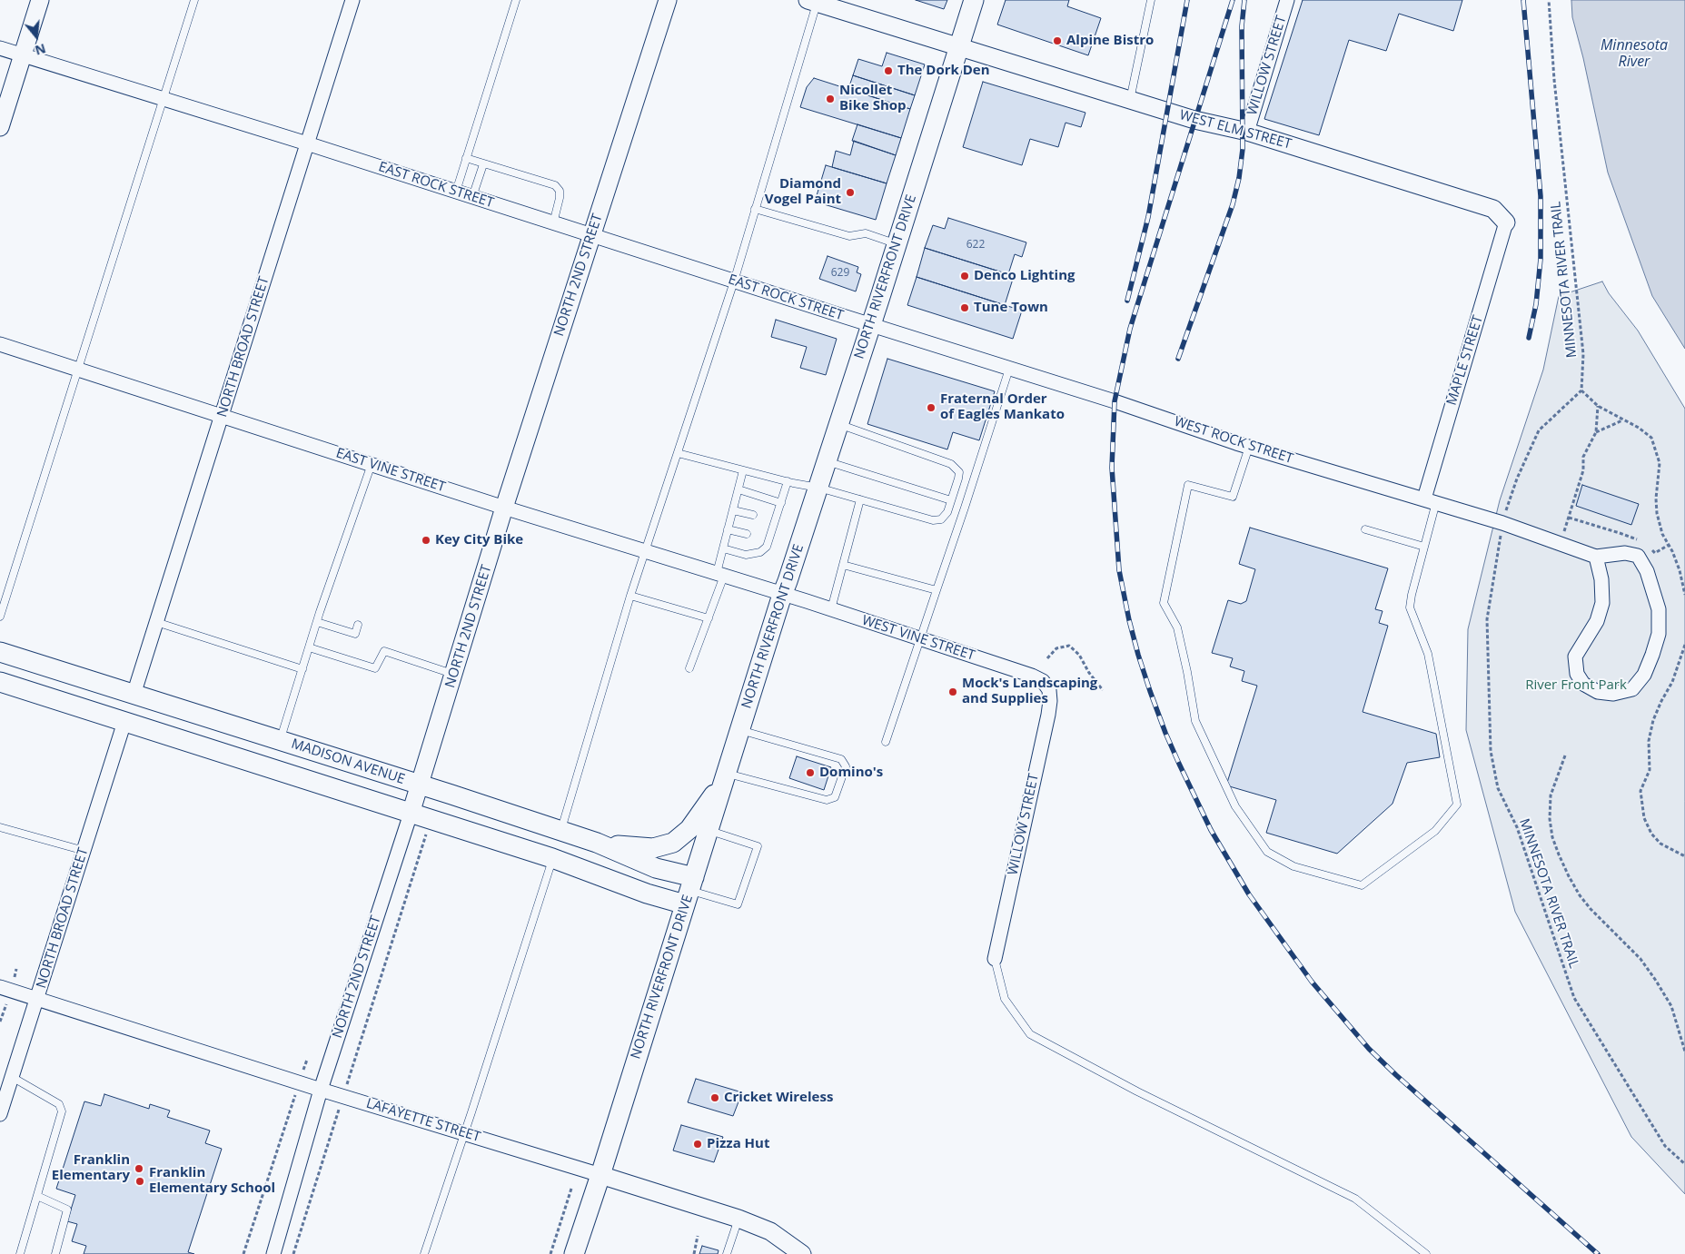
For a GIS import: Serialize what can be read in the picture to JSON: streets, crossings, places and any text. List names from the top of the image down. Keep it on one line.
{"streets":{"main road":["NORTH RIVERFRONT DRIVE","MADISON AVENUE"],"street":["WILLOW STREET","WEST ELM STREET","EAST ROCK STREET","NORTH 2ND STREET","NORTH BROAD STREET","MAPLE STREET","WEST ROCK STREET","EAST VINE STREET","WEST VINE STREET","LAFAYETTE STREET"],"path":["MINNESOTA RIVER TRAIL"]},"crossings":[["WILLOW STREET","WEST ELM STREET"],["WILLOW STREET","WEST VINE STREET"],["WEST ELM STREET","NORTH RIVERFRONT DRIVE"],["WEST ELM STREET","MAPLE STREET"],["EAST ROCK STREET","NORTH 2ND STREET"],["EAST ROCK STREET","NORTH RIVERFRONT DRIVE"],["EAST ROCK STREET","NORTH BROAD STREET"],["EAST ROCK STREET","WEST ROCK STREET"],["NORTH 2ND STREET","EAST VINE STREET"],["NORTH 2ND STREET","MADISON AVENUE"],["NORTH 2ND STREET","LAFAYETTE STREET"],["NORTH RIVERFRONT DRIVE","WEST ROCK STREET"],["NORTH RIVERFRONT DRIVE","EAST VINE STREET"],["NORTH RIVERFRONT DRIVE","WEST VINE STREET"],["NORTH RIVERFRONT DRIVE","MADISON AVENUE"],["NORTH RIVERFRONT DRIVE","LAFAYETTE STREET"],["MINNESOTA RIVER TRAIL","WEST ROCK STREET"],["NORTH BROAD STREET","EAST VINE STREET"],["NORTH BROAD STREET","MADISON AVENUE"],["NORTH BROAD STREET","LAFAYETTE STREET"],["MAPLE STREET","WEST ROCK STREET"],["EAST VINE STREET","WEST VINE STREET"]],"water":["Minnesota River"],"parks":["River Front Park"],"places":["Alpine Bistro","The Dork Den","Nicollet Bike Shop","Diamond Vogel Paint","Denco Lighting","Tune Town","Fraternal Order of Eagles Mankato","Key City Bike","Mock's Landscaping and Supplies","Domino's","Cricket Wireless","Pizza Hut","Franklin Elementary","Franklin Elementary School"],"house_numbers":["622","629"],"north":"bottom"}
